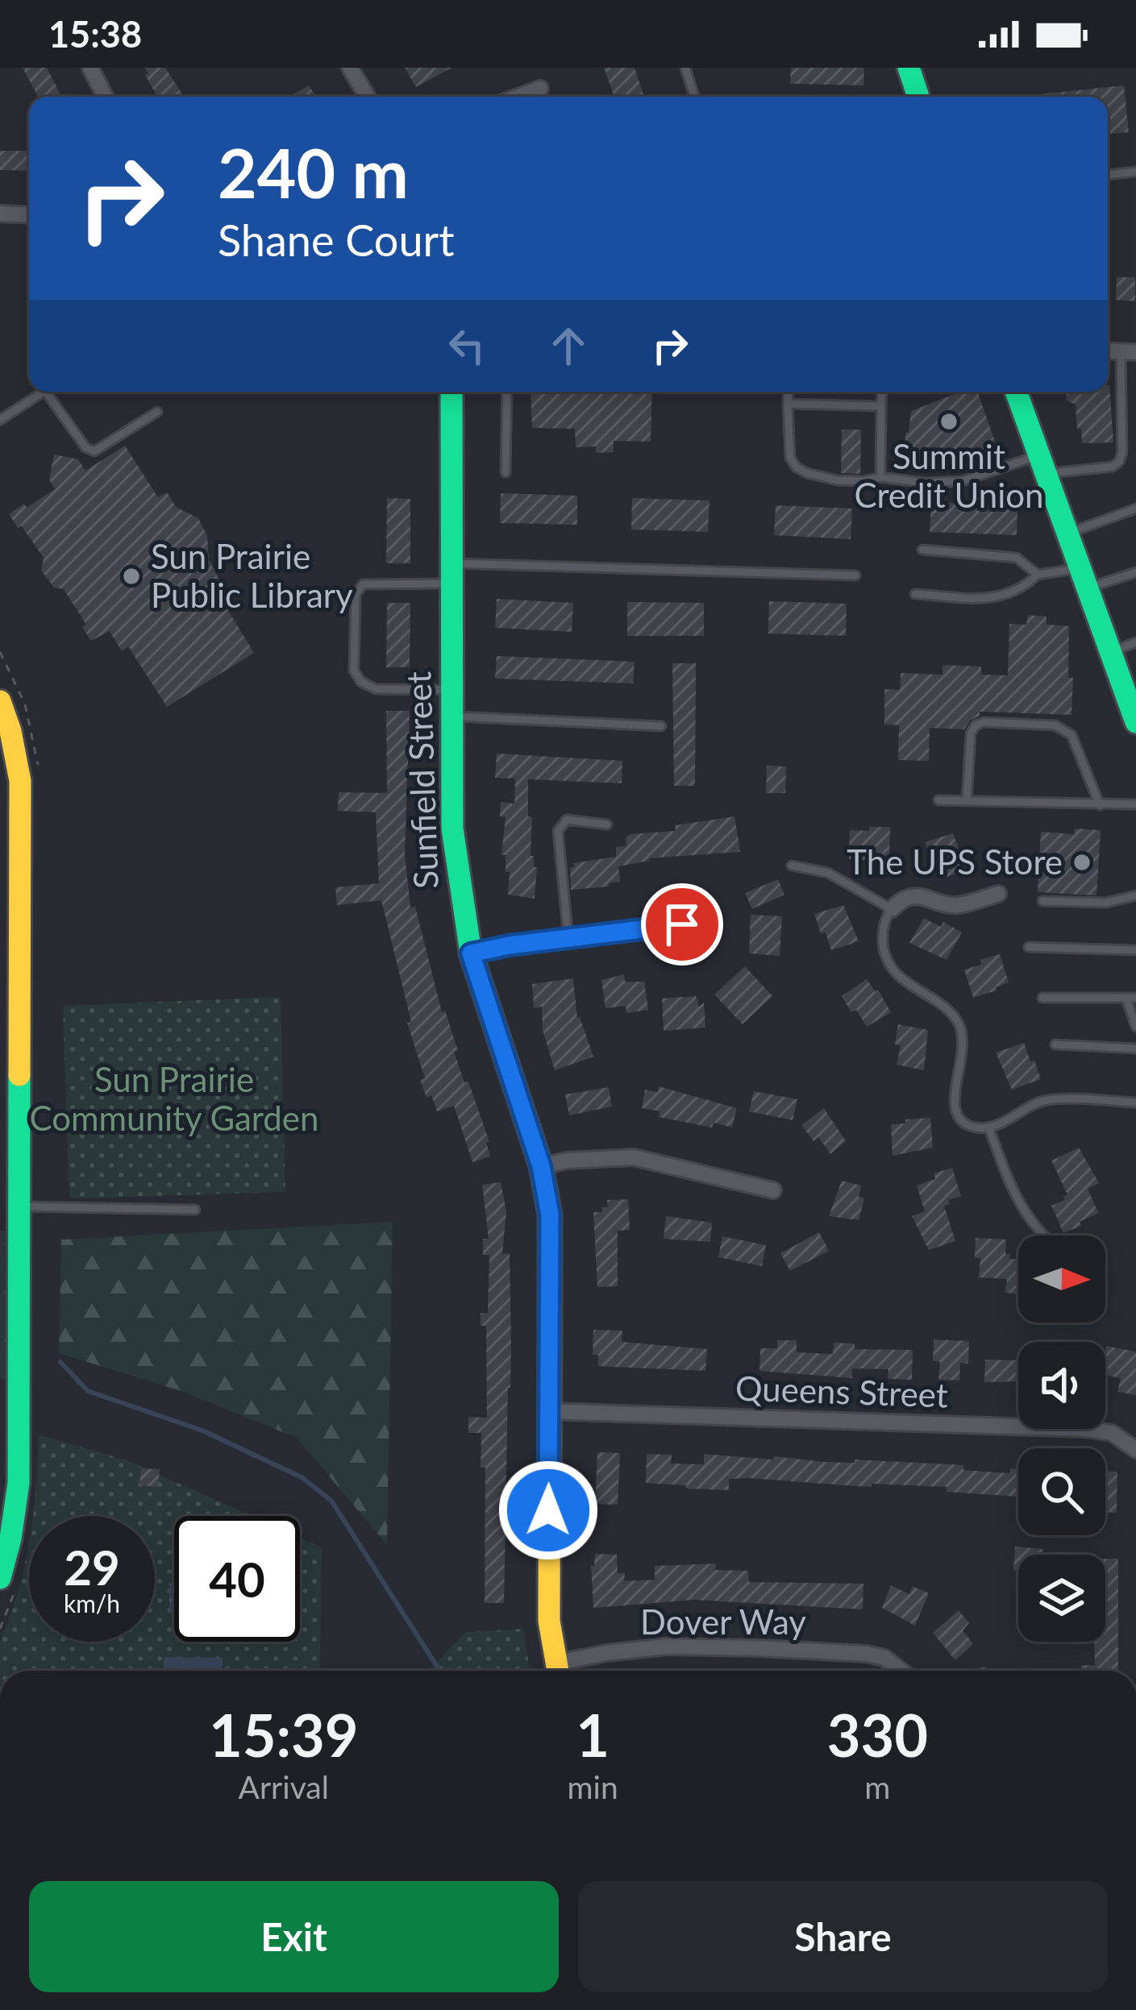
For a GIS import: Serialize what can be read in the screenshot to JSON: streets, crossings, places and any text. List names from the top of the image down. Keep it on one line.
{"streets":{"street":["Sunfield Street","Queens Street","Dover Way"]},"crossings":[["Sunfield Street","Queens Street"]],"parks":["Sun Prairie Community Garden"],"places":["Summit Credit Union","Sun Prairie Public Library","The UPS Store"],"north":"right","page":{"status":"15:38","turn":["240 m","Shane Court"],"speed":"29 km/h","limit":"40","eta":["15:39","Arrival","1","min","330","m"],"buttons":["Exit","Share"]}}
